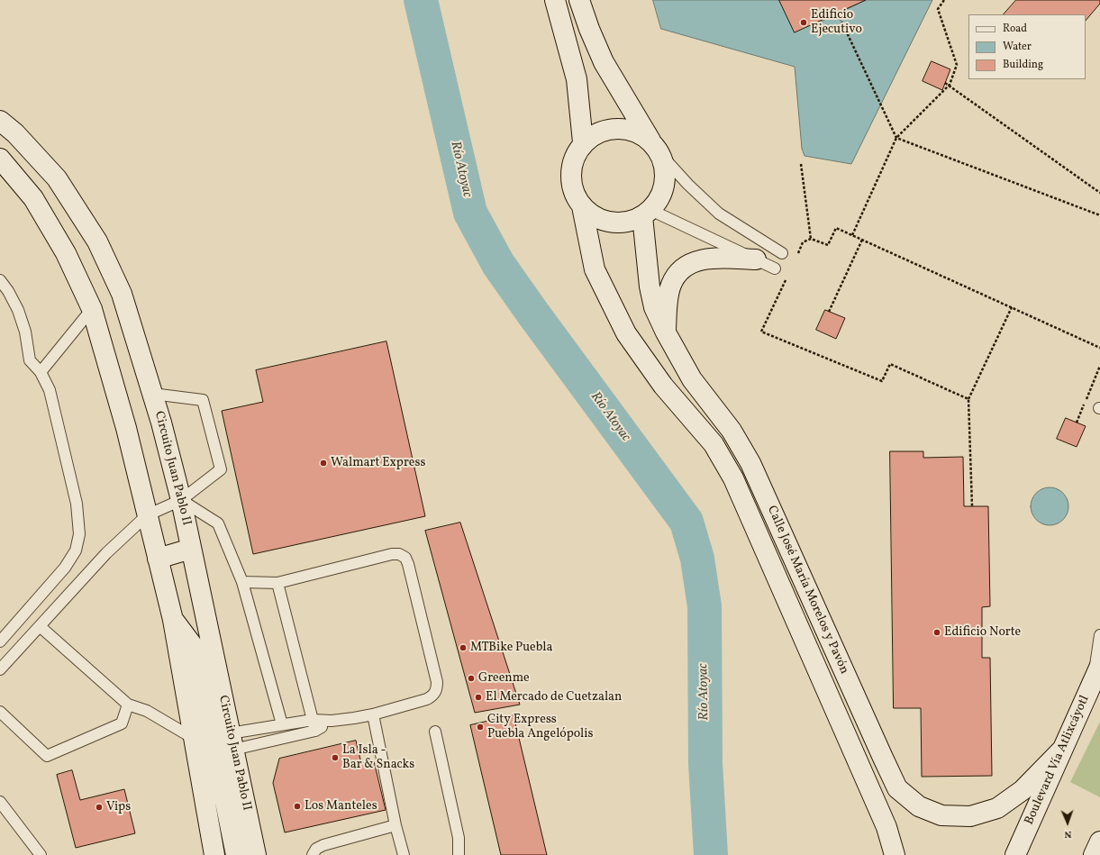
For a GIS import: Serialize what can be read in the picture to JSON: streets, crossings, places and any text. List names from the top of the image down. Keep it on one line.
{"streets":{"street":["Circuito Juan Pablo II","Calle José María Morelos y Pavón","Boulevard Vía Atlixcáyotl"]},"crossings":[["Calle José María Morelos y Pavón","Boulevard Vía Atlixcáyotl"]],"water":["Río Atoyac"],"places":["Edificio Ejecutivo","Walmart Express","Edificio Norte","MTBike Puebla","Greenme","El Mercado de Cuetzalan","City Express Puebla Angelópolis","La Isla - Bar & Snacks","Los Manteles","Vips"],"legend":["Road","Water","Building"],"north":"bottom"}
